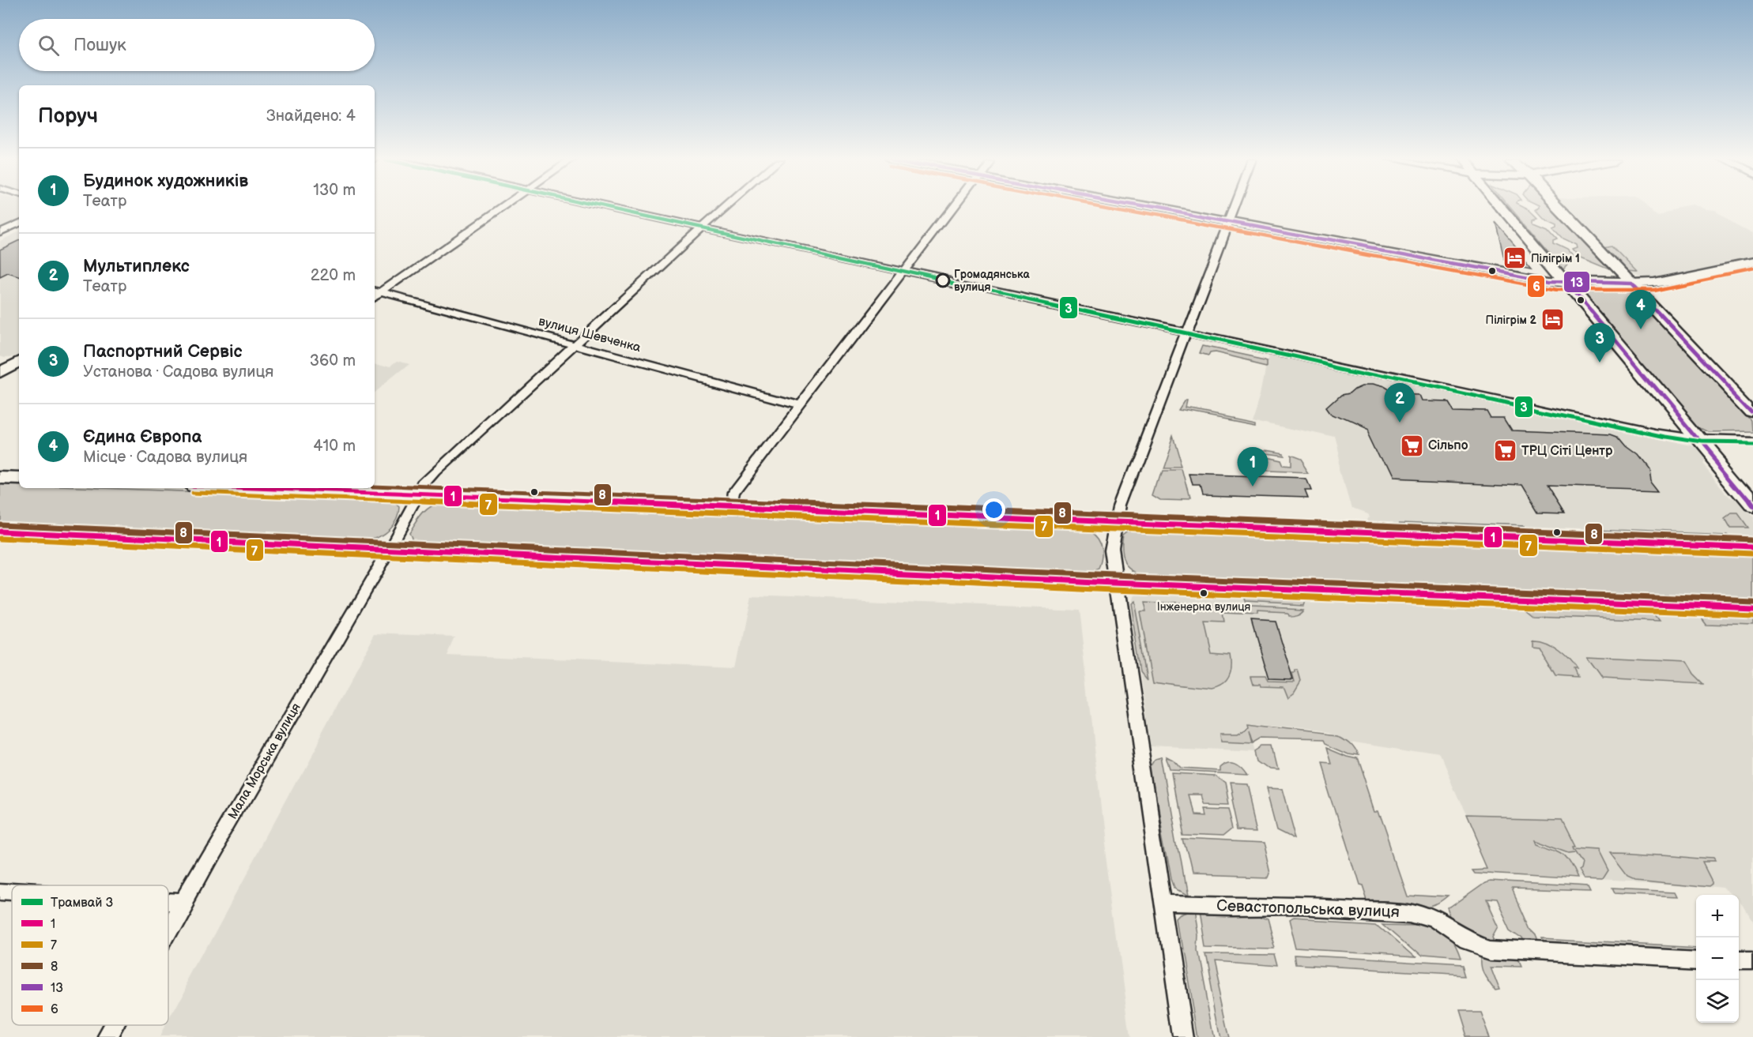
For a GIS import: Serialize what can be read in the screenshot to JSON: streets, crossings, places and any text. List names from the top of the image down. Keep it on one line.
{"streets":{"street":["вулиця Шевченка","Мала Морська вулиця","Севастопольська вулиця"]},"crossings":[["вулиця Шевченка","Мала Морська вулиця"]],"places":{"hotel":["Пілігрім 1","Пілігрім 2"],"other":["Громадянська вулиця","Інженерна вулиця"],"supermarket":["Сільпо","ТРЦ Сіті Центр"]},"lines":["tram line 3","transit line 13","transit line 6","transit line 8","transit line 1","transit line 7"],"legend":["Трамвай 3","1","7","8","13","6"],"page":{"search":"Пошук","heading":["Поруч","Знайдено: 4"],"list":[{"mark":"1","name":"Будинок художників","note":"Театр","value":"130 m"},{"mark":"2","name":"Мультиплекс","note":"Театр","value":"220 m"},{"mark":"3","name":"Паспортний Сервіс","note":"Установа · Садова вулиця","value":"360 m"},{"mark":"4","name":"Єдина Європа","note":"Місце · Садова вулиця","value":"410 m"}],"pins":["4","3","2","1"],"map_buttons":["+","−"]}}
